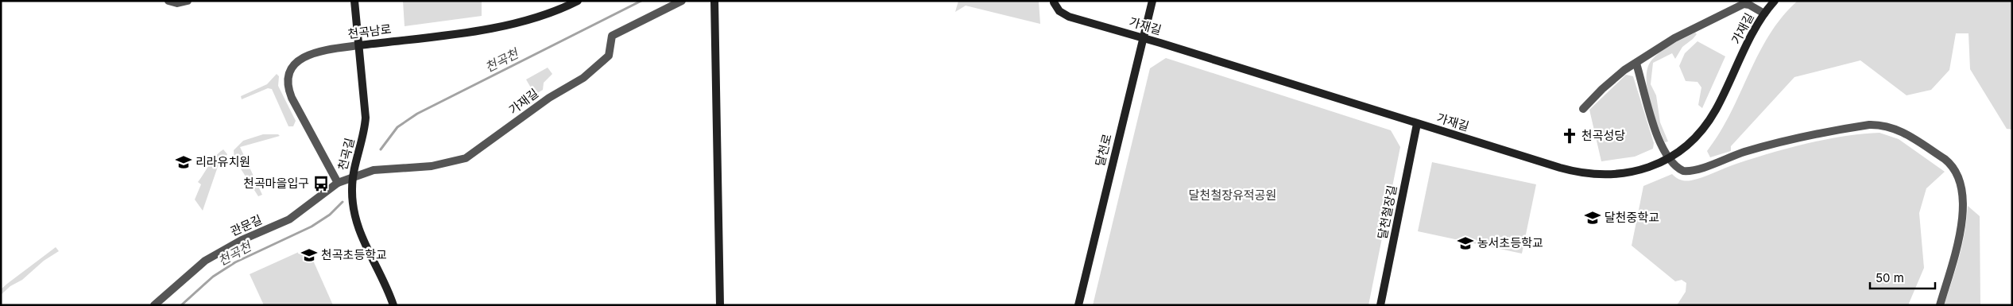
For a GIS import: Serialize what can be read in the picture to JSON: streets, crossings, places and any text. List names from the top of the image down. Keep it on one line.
{"streets":{"street":["가재길","천곡남로","달천로","천곡길","달천철장길","관문길"]},"crossings":[["가재길","달천로"],["가재길","천곡길"],["가재길","달천철장길"],["가재길","관문길"],["천곡남로","천곡길"],["천곡남로","관문길"],["천곡길","관문길"]],"water":["천곡천"],"parks":["달천철장유적공원"],"places":{"church":["천곡성당"],"school or university":["리라유치원","달천중학교","농서초등학교","천곡초등학교"],"bus stop":["천곡마을입구"]},"scale_bar":"50 m"}
